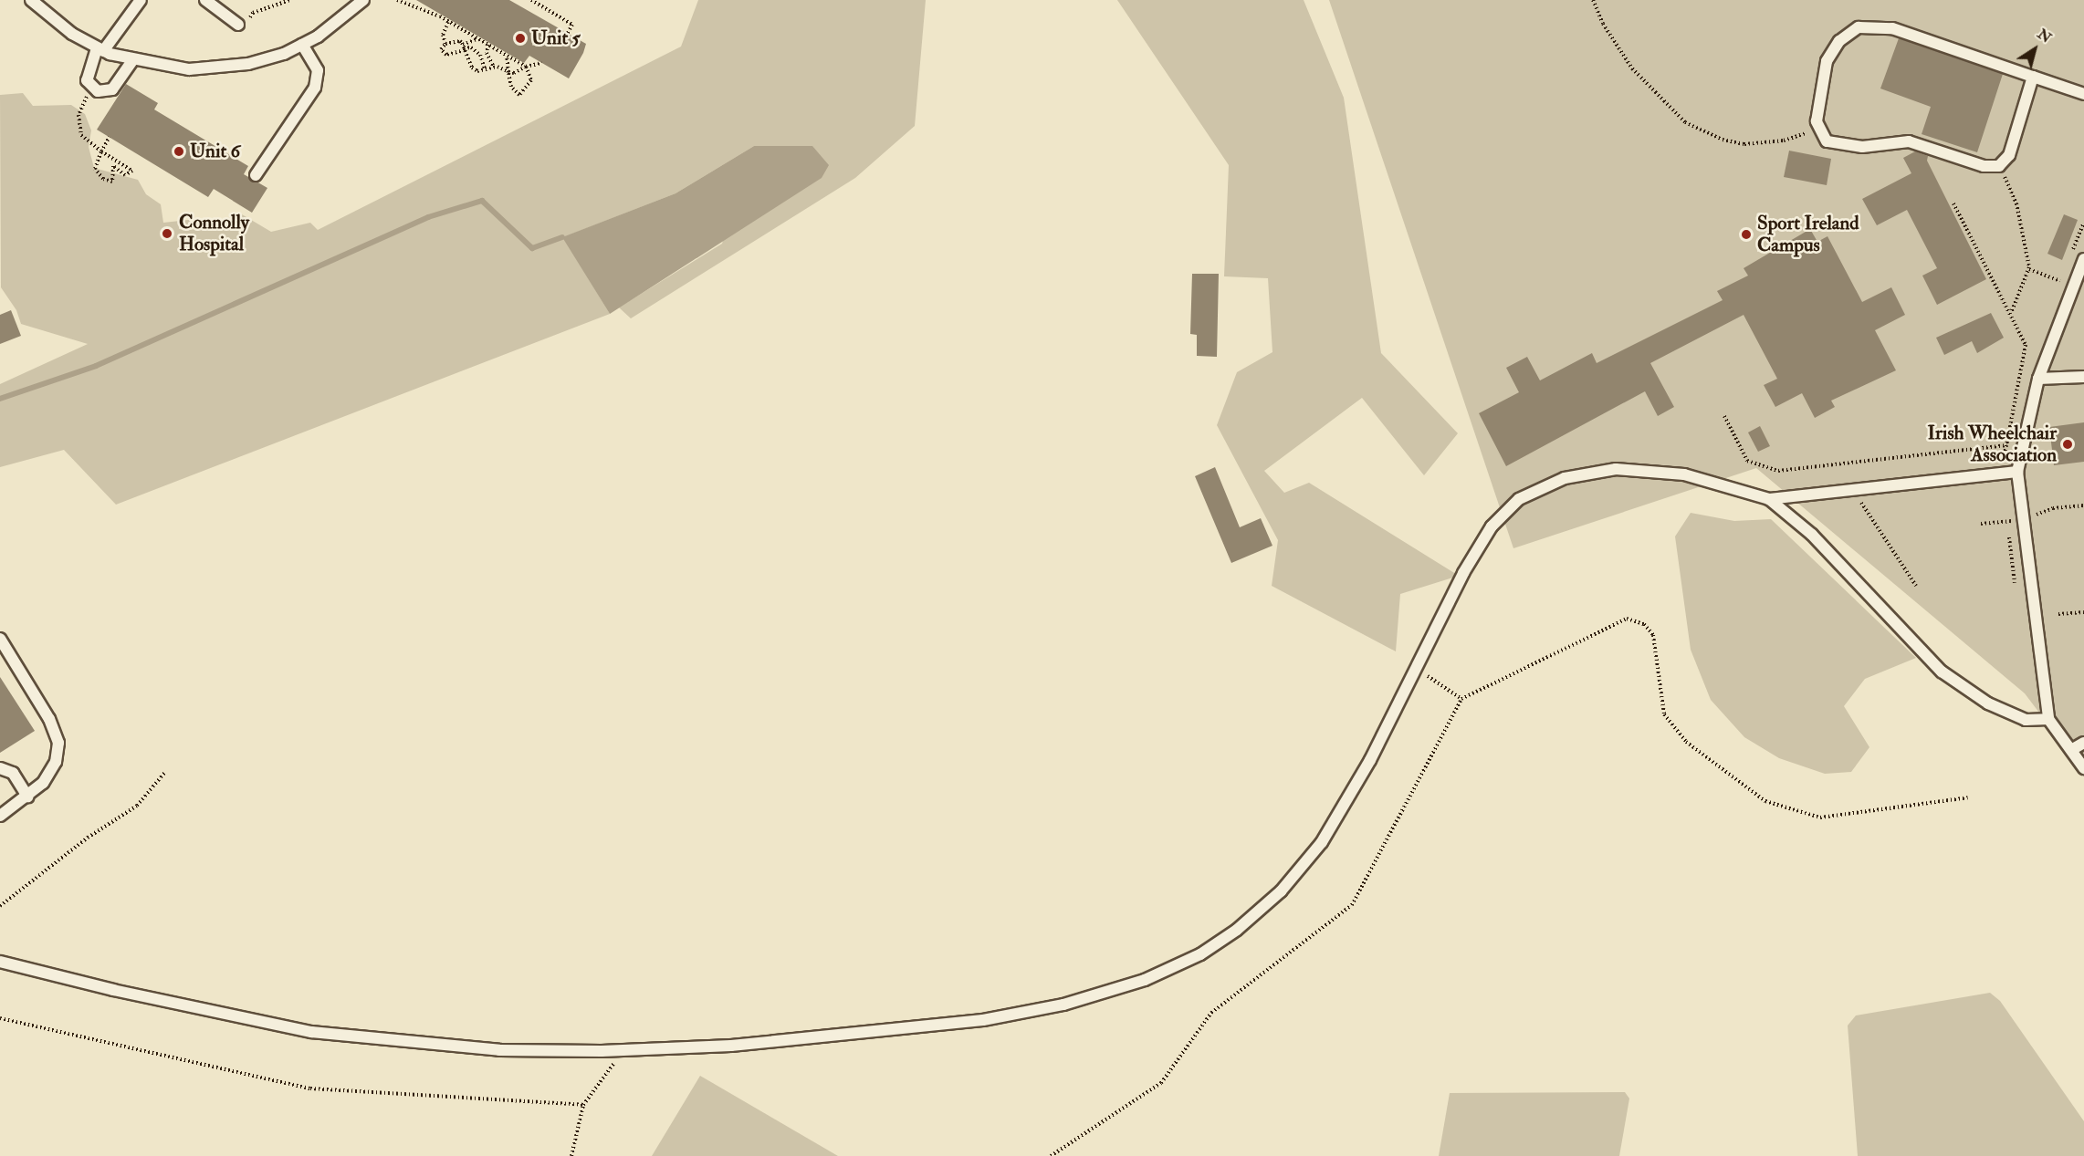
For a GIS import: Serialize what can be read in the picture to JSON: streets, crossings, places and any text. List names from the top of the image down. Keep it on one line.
{"places":["Unit 5","Unit 6","Connolly Hospital","Sport Ireland Campus","Irish Wheelchair Association"],"north":"top right"}
